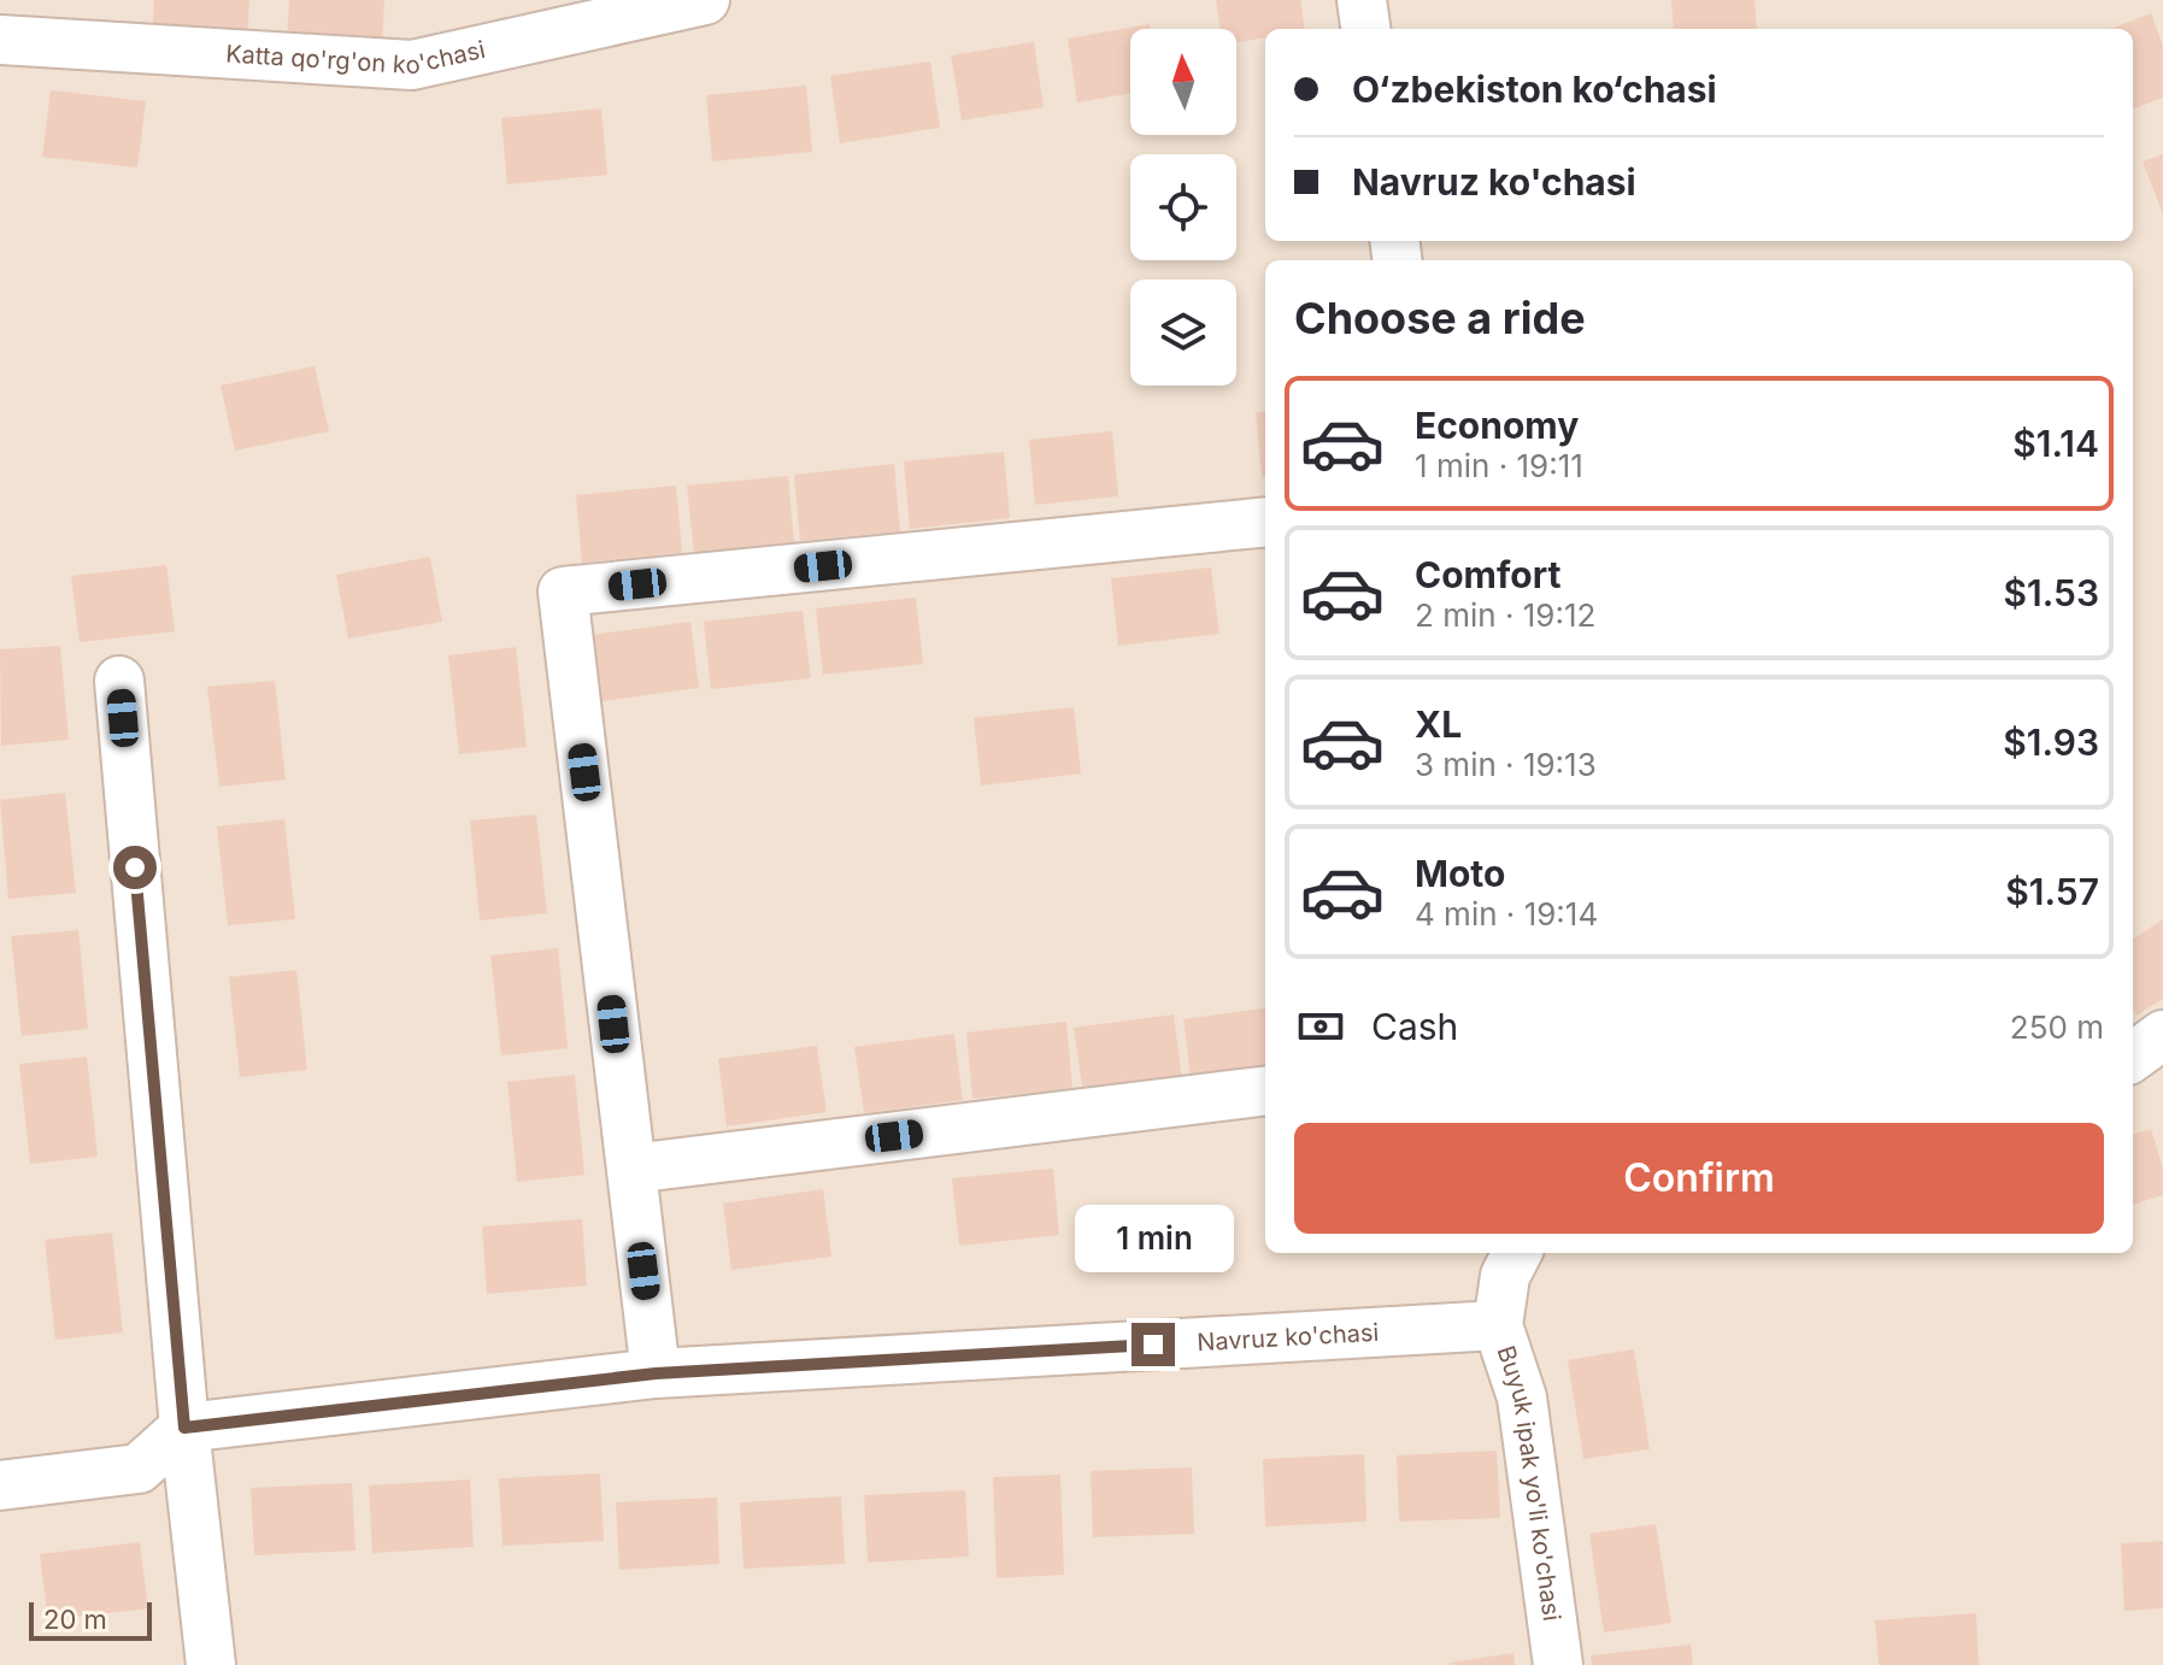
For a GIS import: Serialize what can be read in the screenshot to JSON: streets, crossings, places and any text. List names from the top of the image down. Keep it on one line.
{"streets":{"street":["Katta qo'rg'on ko'chasi","Navruz ko'chasi","Buyuk ipak yo'li ko'chasi"]},"crossings":[["Navruz ko'chasi","Buyuk ipak yo'li ko'chasi"]],"scale_bar":"20 m","north":"top","page":{"banner":["O‘zbekiston ko‘chasi","Navruz ko'chasi"],"heading":"Choose a ride","list":[{"name":"Economy","note":"1 min · 19:11","value":"$1.14"},{"name":"Comfort","note":"2 min · 19:12","value":"$1.53"},{"name":"XL","note":"3 min · 19:13","value":"$1.93"},{"name":"Moto","note":"4 min · 19:14","value":"$1.57"}],"pay":["Cash","250 m"],"buttons":"Confirm","bubble":"1 min","scale":"20 m"}}
